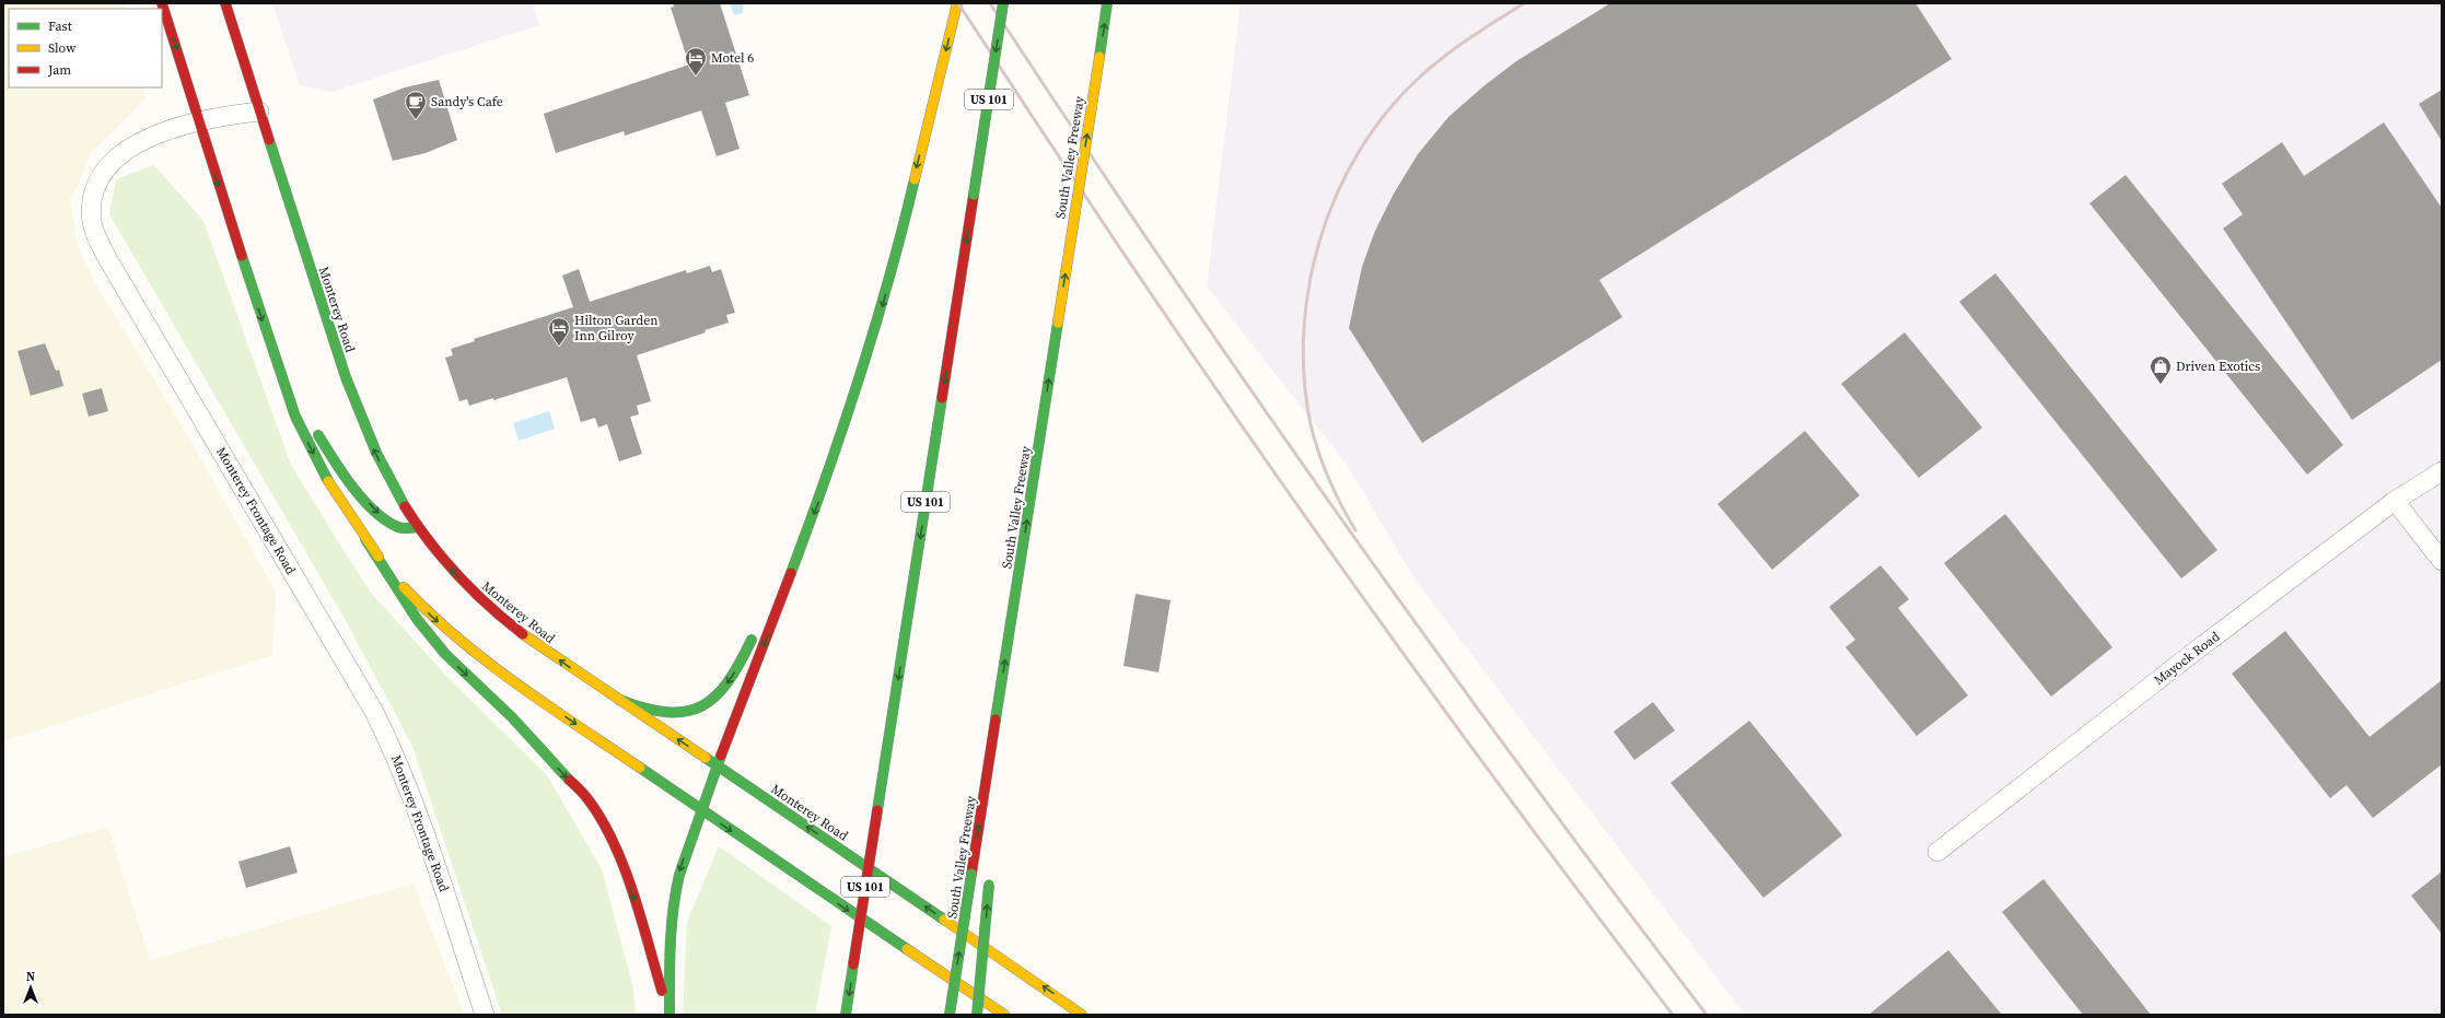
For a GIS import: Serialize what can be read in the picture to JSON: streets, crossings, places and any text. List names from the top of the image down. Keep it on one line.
{"streets":{"main road":["US 101","South Valley Freeway","Monterey Road"],"street":["Monterey Frontage Road","Mayock Road"]},"crossings":[["Monterey Road","Monterey Frontage Road"]],"one_way":["South Valley Freeway"],"places":{"hotel":["Motel 6","Hilton Garden Inn Gilroy"],"cafe":["Sandy's Cafe"],"shop":["Driven Exotics"]},"legend":["Fast","Slow","Jam"],"north":"top"}
